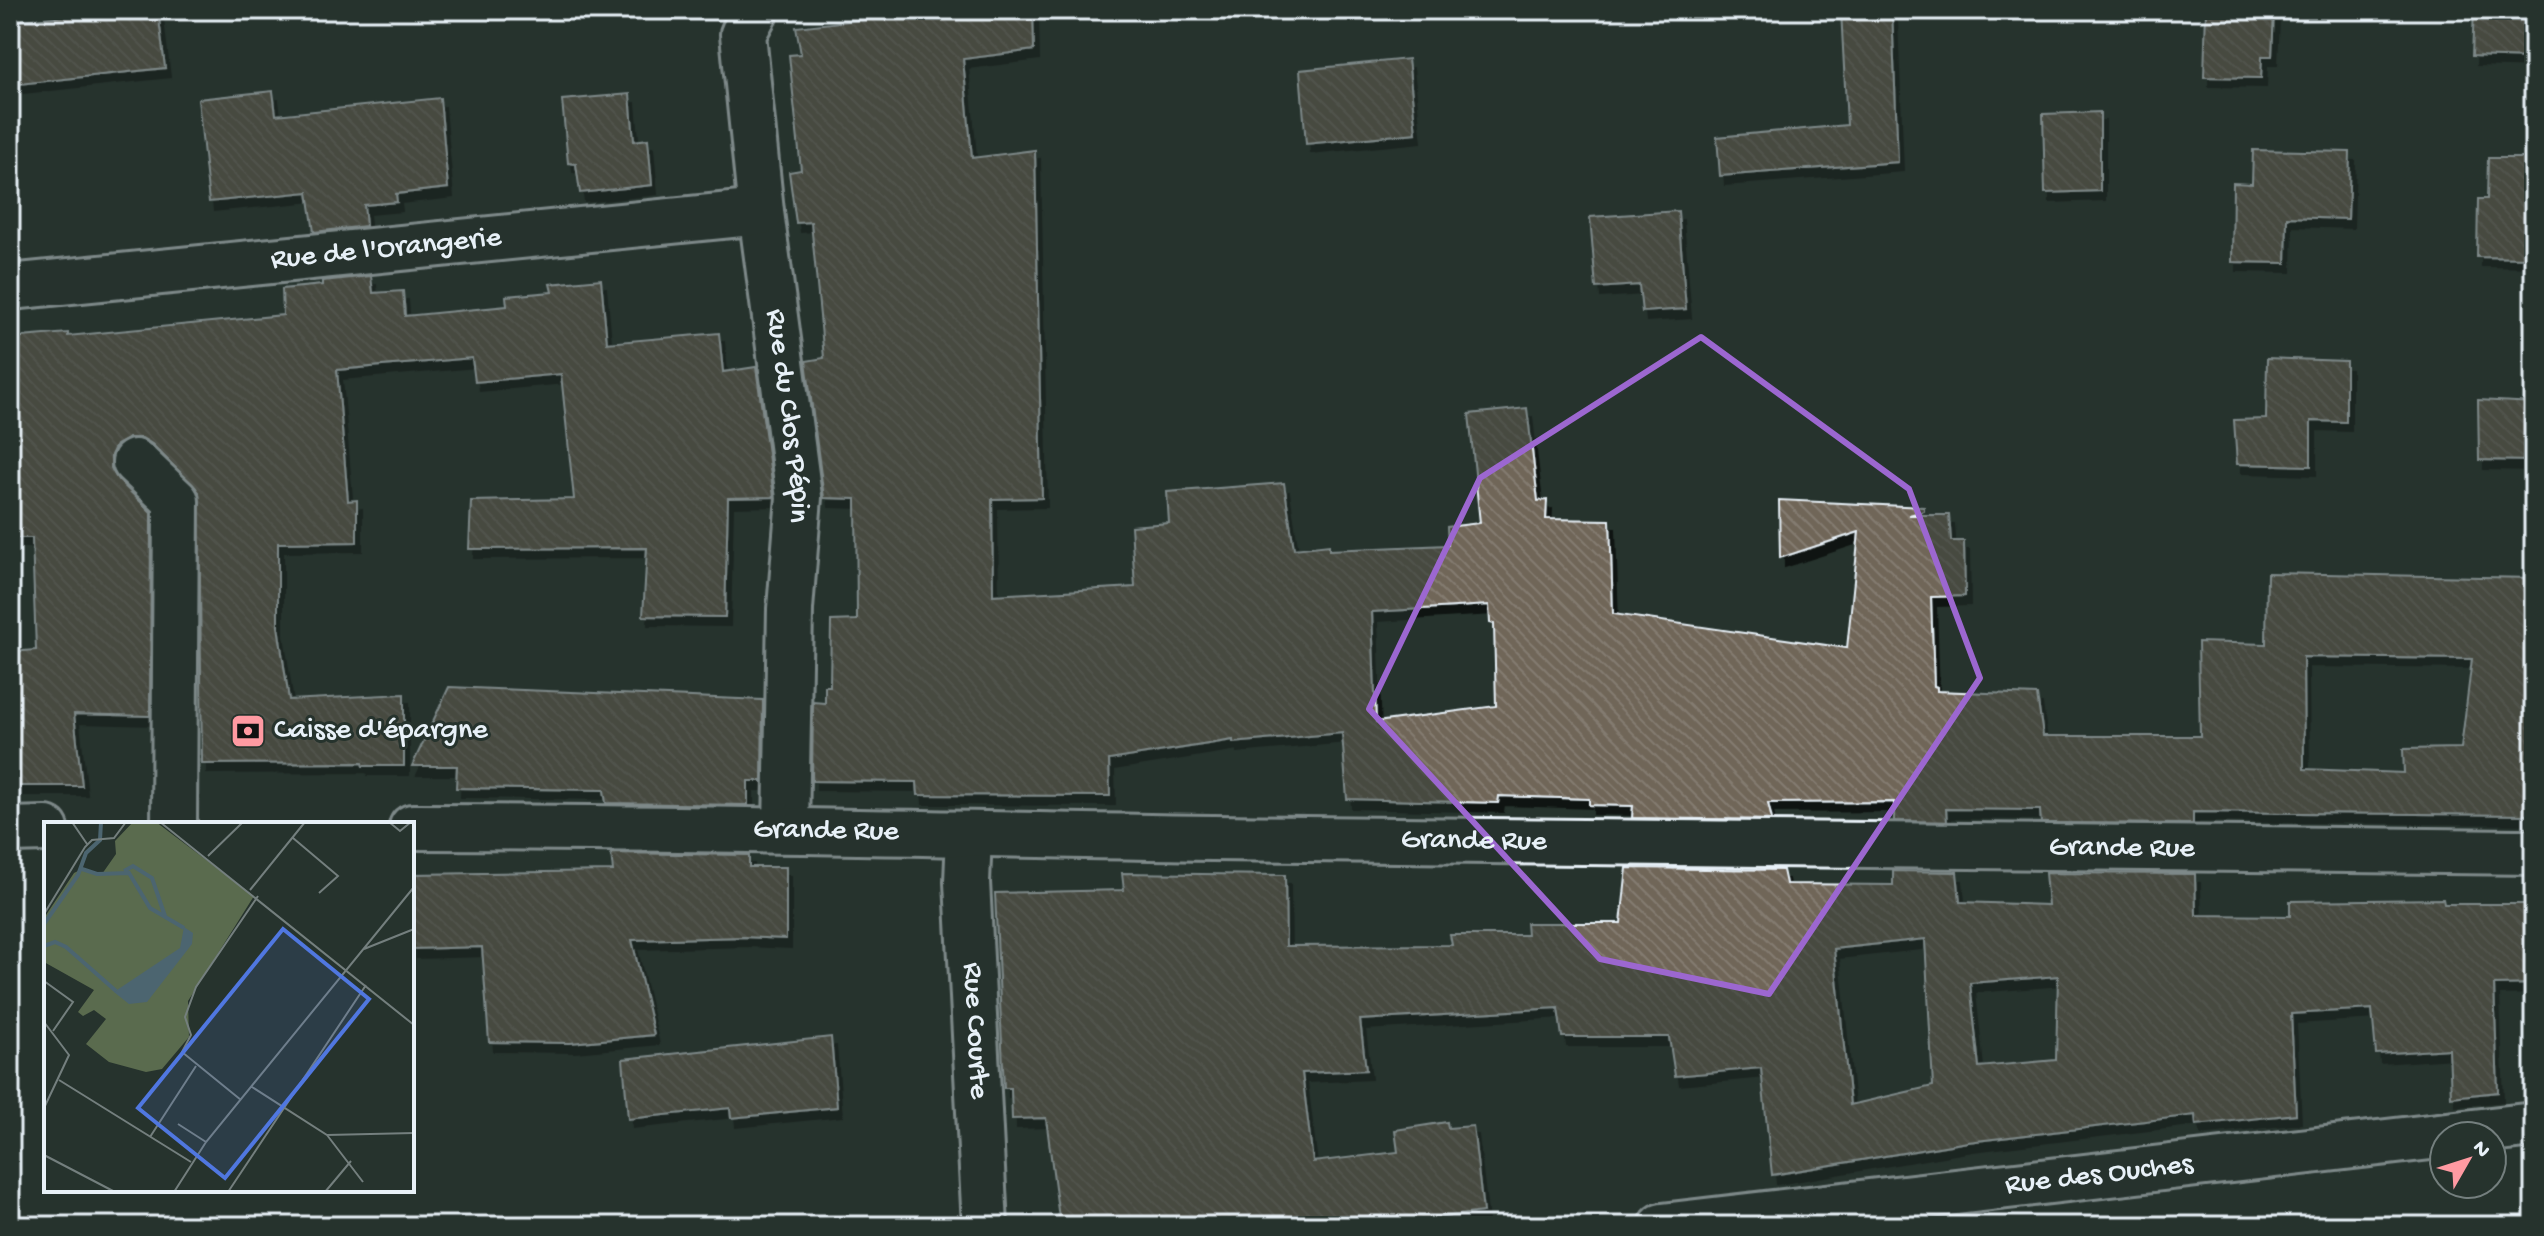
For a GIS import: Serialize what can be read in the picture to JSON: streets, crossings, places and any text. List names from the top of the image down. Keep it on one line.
{"streets":{"street":["Rue de l'Orangerie","Rue du Clos Pépin","Grande Rue","Rue Courte","Rue des Ouches"]},"crossings":[["Rue de l'Orangerie","Rue du Clos Pépin"],["Rue du Clos Pépin","Grande Rue"],["Grande Rue","Rue Courte"]],"places":{"bank":["Caisse d'épargne"]},"north":"top right"}
